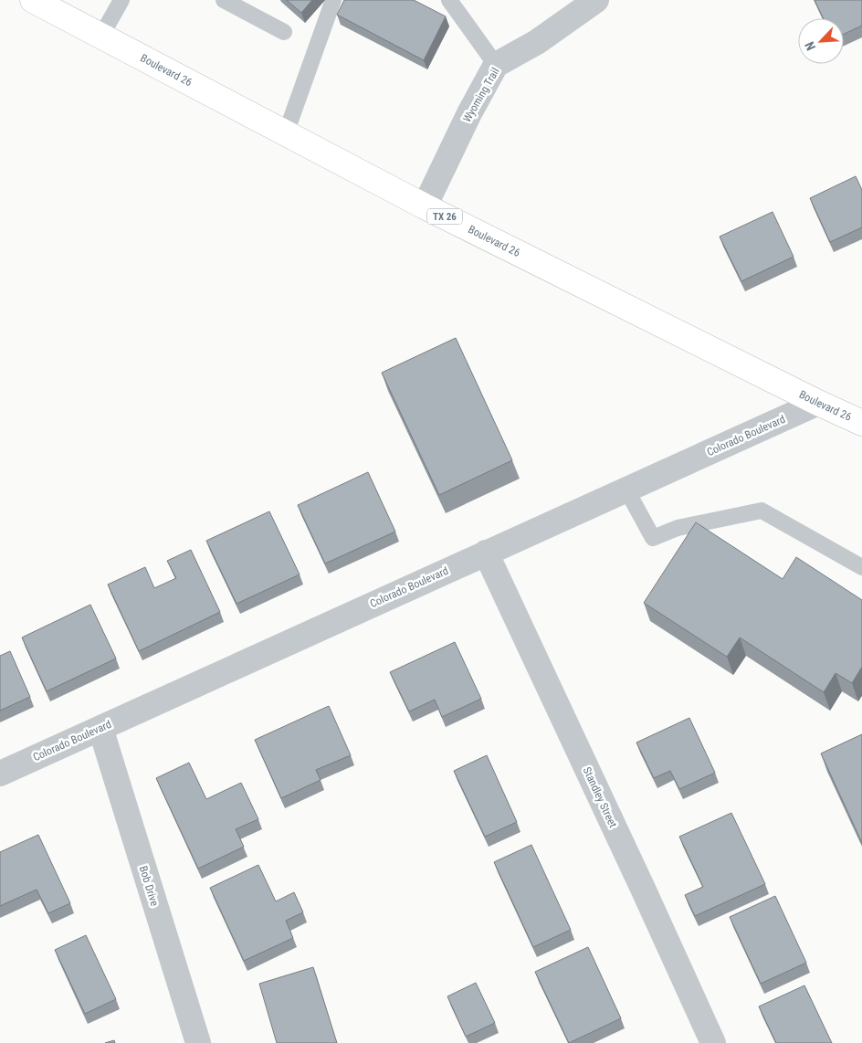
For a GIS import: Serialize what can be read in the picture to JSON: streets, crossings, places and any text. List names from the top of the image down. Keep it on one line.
{"streets":{"main road":["Boulevard 26","TX 26"],"street":["Wyoming Trail","Colorado Boulevard","Standley Street","Bob Drive"]},"crossings":[["Boulevard 26","Wyoming Trail"],["Boulevard 26","Colorado Boulevard"],["Colorado Boulevard","Standley Street"],["Colorado Boulevard","Bob Drive"]],"north":"bottom left"}
